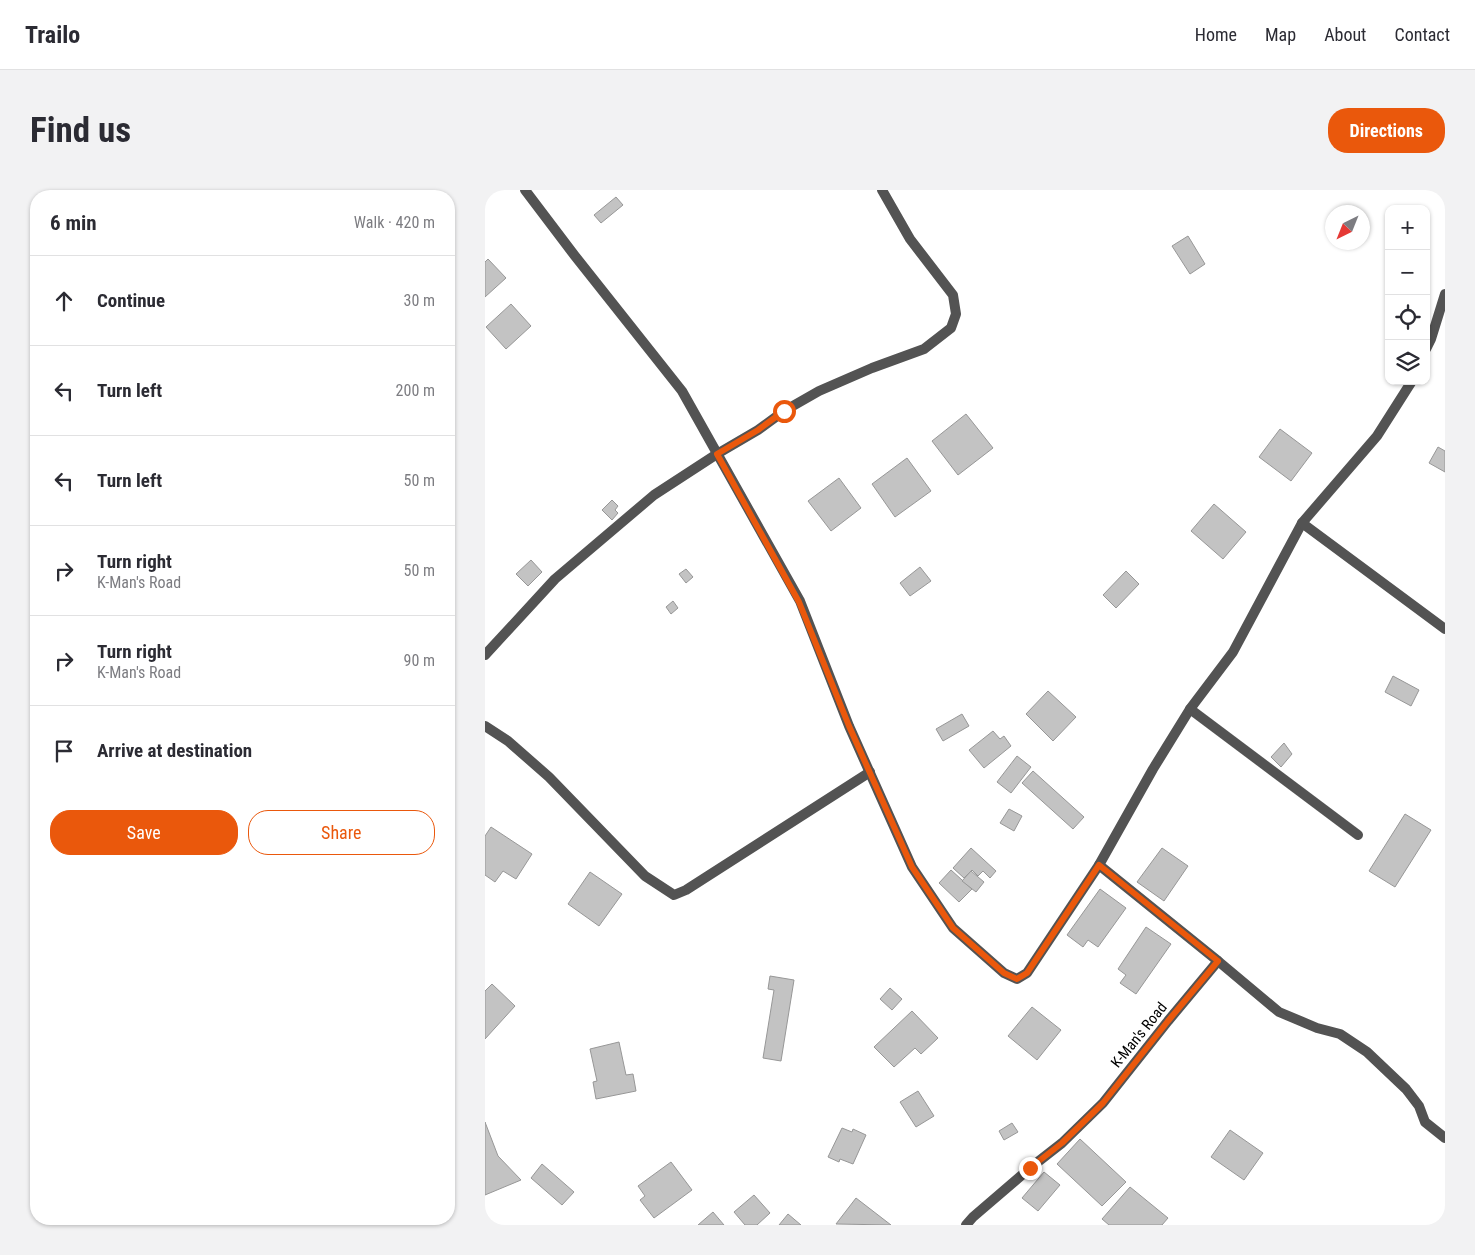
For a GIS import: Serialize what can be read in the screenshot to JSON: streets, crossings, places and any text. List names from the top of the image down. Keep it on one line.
{"streets":{"street":["K-Man's Road"]},"north":"bottom left","page":{"header":"Trailo","nav":["Home","Map","About","Contact"],"buttons":["Directions",["Save","Share"]],"title":"Find us","heading":["6 min","Walk · 420 m"],"map_buttons":["+","−"],"list":[["Continue","30 m"],["Turn left","200 m"],["Turn left","50 m"],["Turn right","K-Man's Road","50 m"],["Turn right","K-Man's Road","90 m"],"Arrive at destination"]}}
